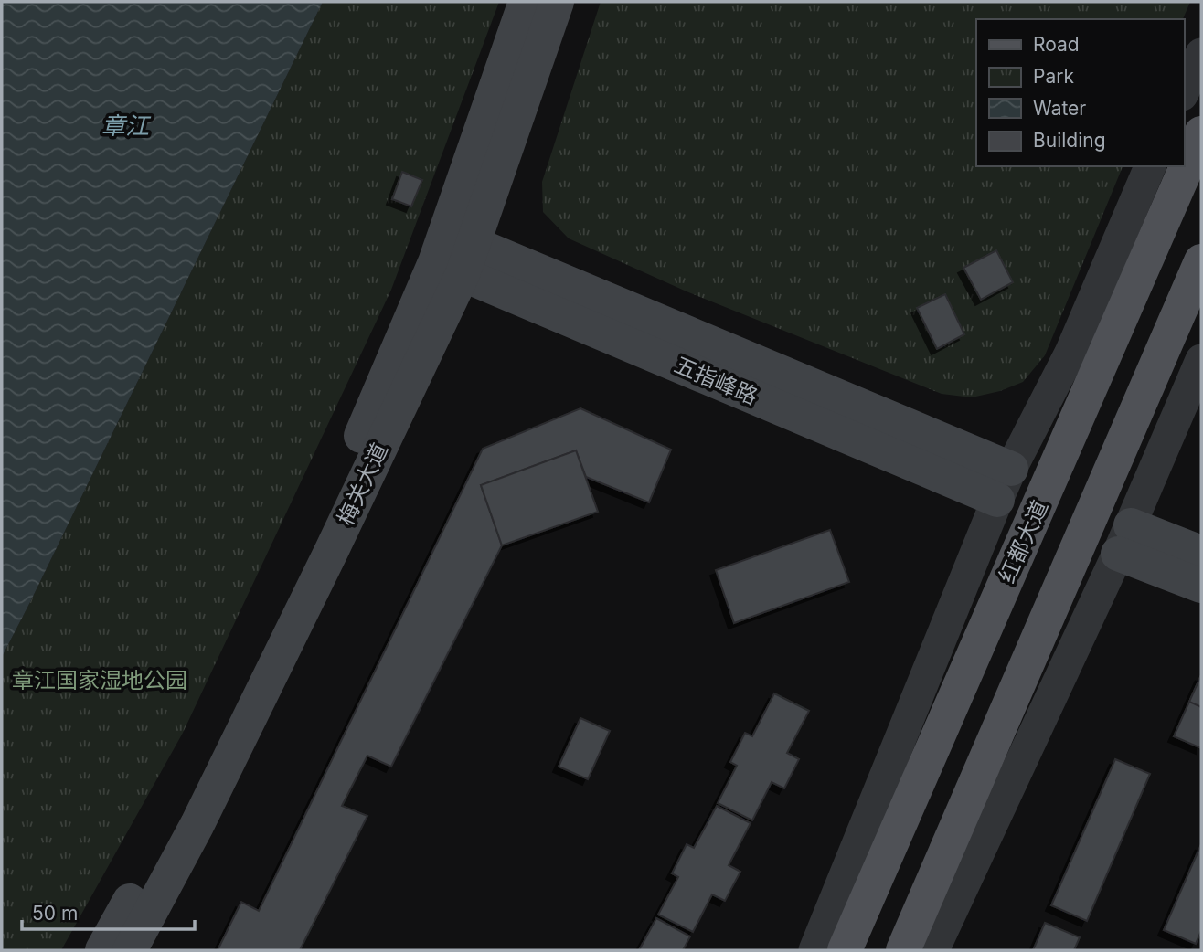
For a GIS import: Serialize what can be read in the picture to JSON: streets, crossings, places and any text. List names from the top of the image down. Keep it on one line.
{"streets":{"main road":["五指峰路","梅关大道","红都大道"]},"crossings":[["五指峰路","梅关大道"]],"water":["章江"],"parks":["章江国家湿地公园"],"legend":["Road","Park","Water","Building"],"scale_bar":"50 m"}
